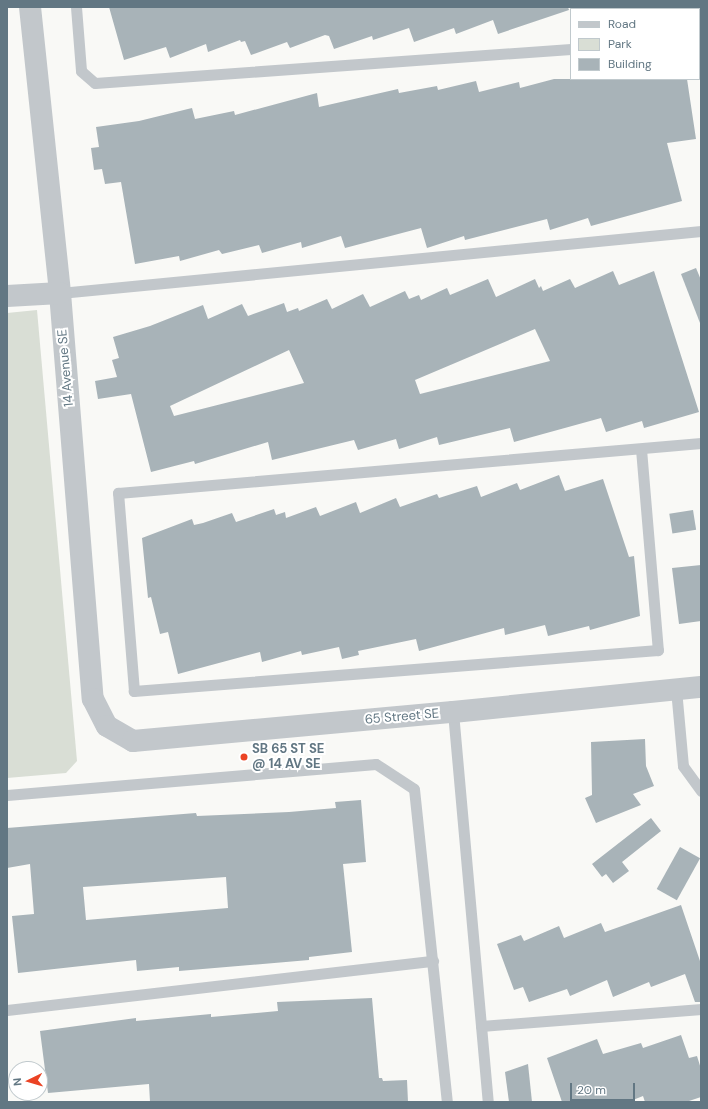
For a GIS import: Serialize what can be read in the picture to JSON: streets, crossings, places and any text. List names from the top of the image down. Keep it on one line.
{"streets":{"street":["14 Avenue SE","65 Street SE"]},"crossings":[["14 Avenue SE","65 Street SE"]],"places":["SB 65 ST SE @ 14 AV SE"],"legend":["Road","Park","Building"],"scale_bar":"20 m","north":"left"}
